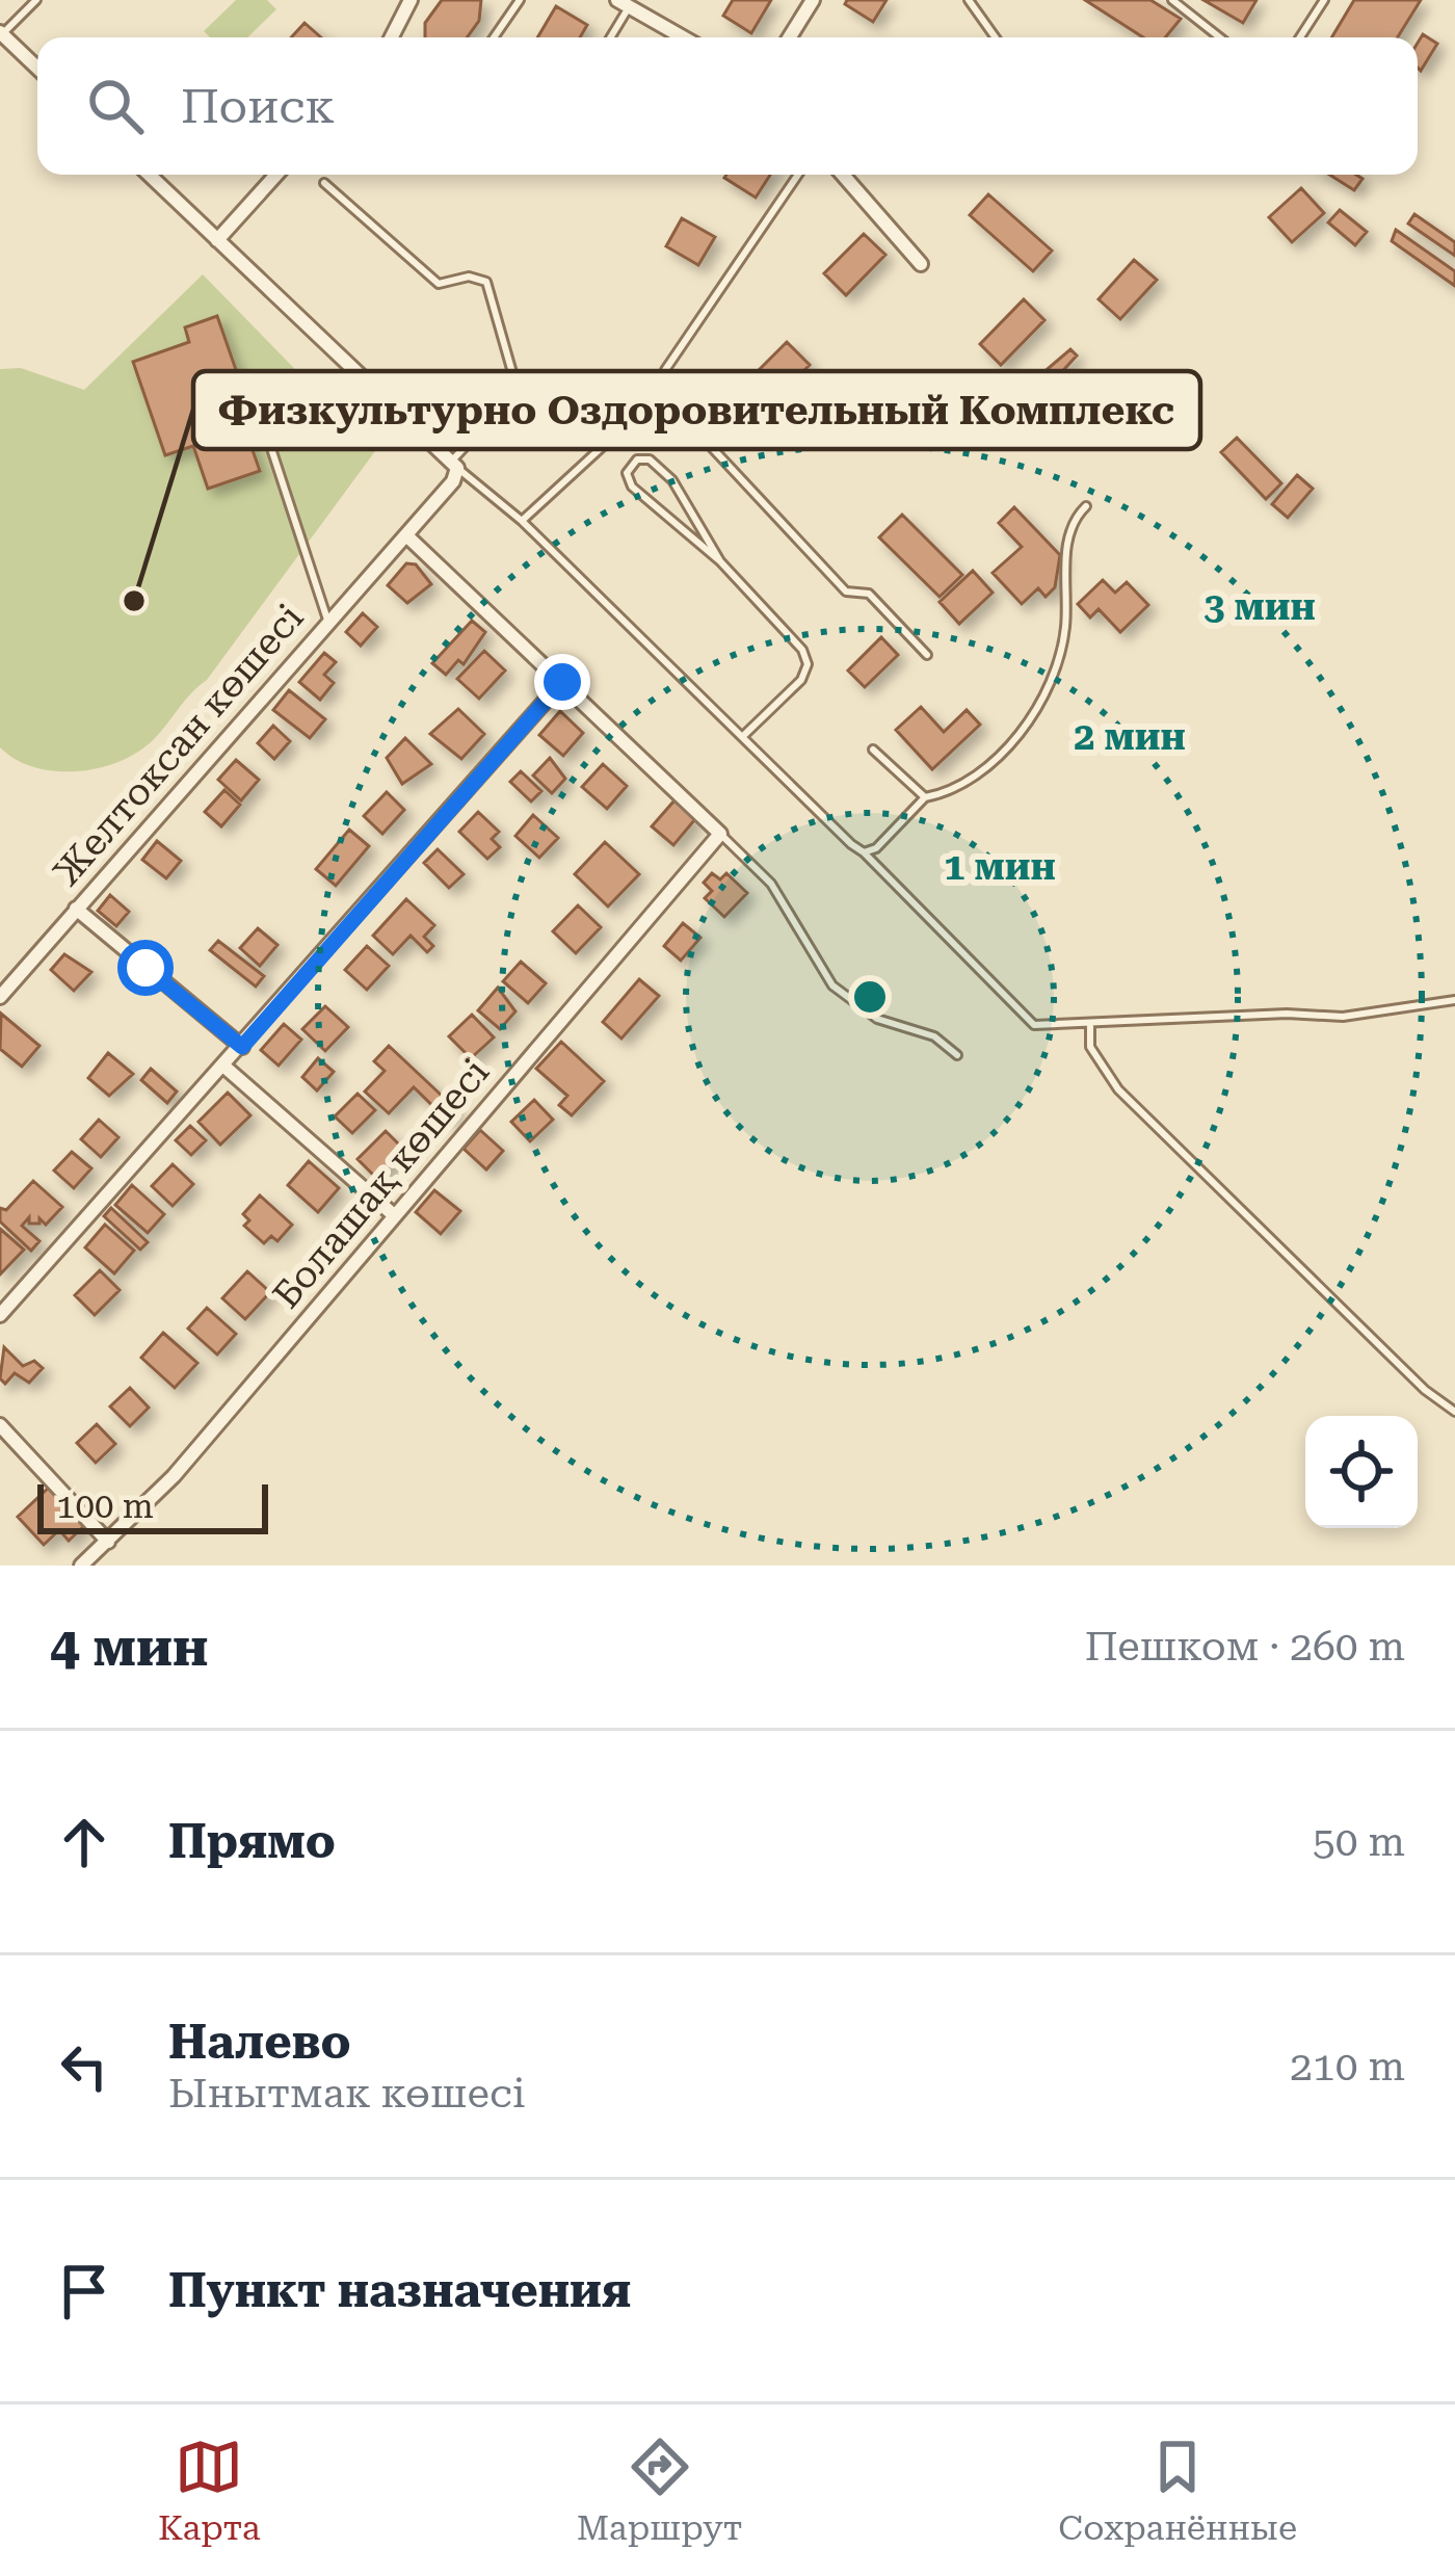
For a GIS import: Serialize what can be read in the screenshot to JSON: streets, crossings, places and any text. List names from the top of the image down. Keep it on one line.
{"streets":{"street":["Желтоксан көшесі","Болашақ көшесі"]},"places":["Физкультурно Оздоровительный Комплекс"],"scale_bar":"100 m","page":{"search":"Поиск","scale":"100 m","heading":["4 мин","Пешком · 260 m"],"list":[["Прямо","50 m"],["Налево","Ынытмак көшесі","210 m"],"Пункт назначения"],"nav":["Карта","Маршрут","Сохранённые"]},"rings":["3 мин","2 мин","1 мин"]}
